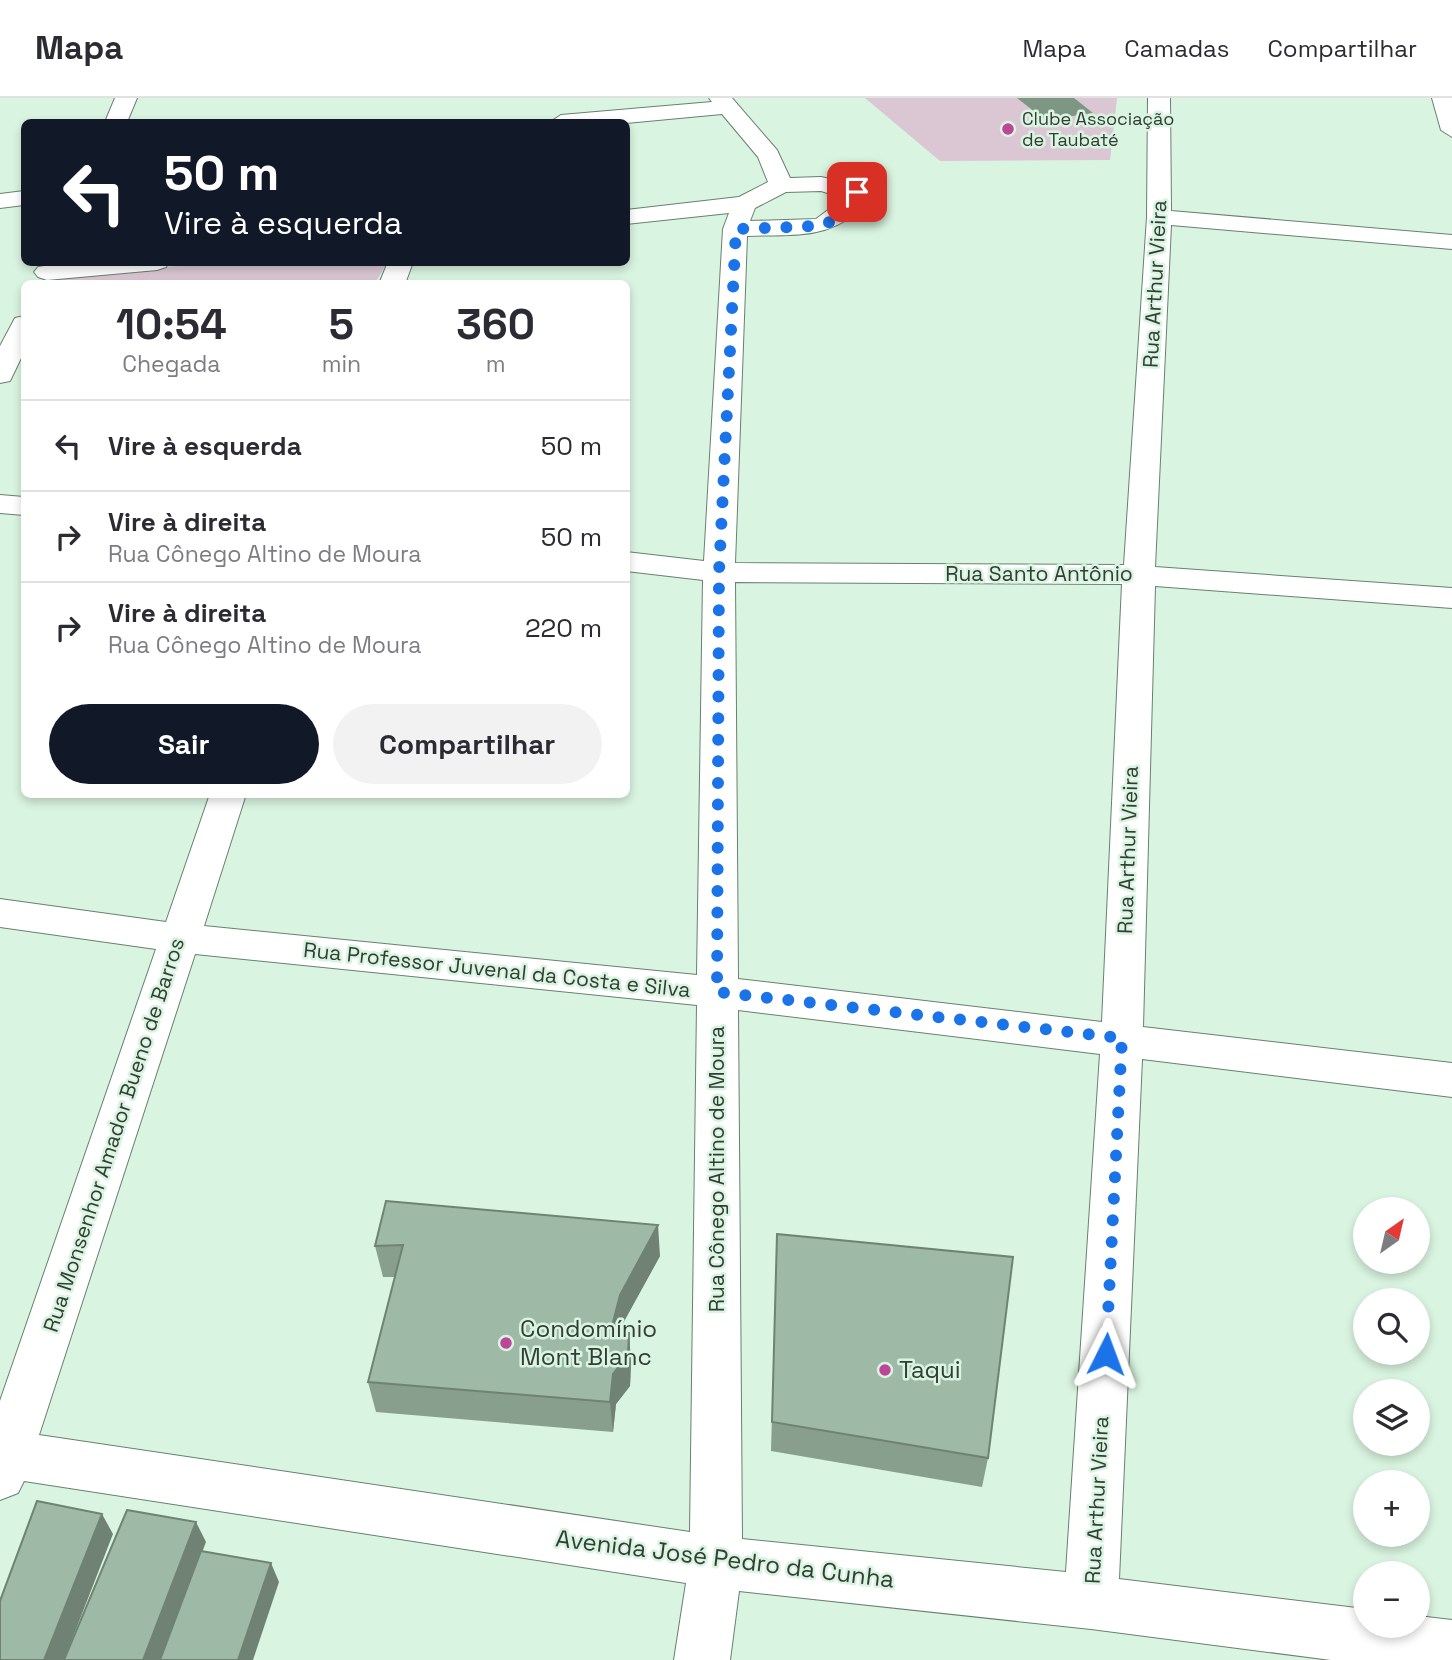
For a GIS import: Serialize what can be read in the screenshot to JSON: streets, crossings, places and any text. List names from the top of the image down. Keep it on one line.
{"streets":{"street":["Rua Arthur Vieira","Rua Santo Antônio","Rua Professor Juvenal da Costa e Silva","Rua Monsenhor Amador Bueno de Barros","Rua Cônego Altino de Moura","Avenida José Pedro da Cunha"]},"crossings":[["Rua Arthur Vieira","Rua Santo Antônio"],["Rua Arthur Vieira","Rua Professor Juvenal da Costa e Silva"],["Rua Arthur Vieira","Avenida José Pedro da Cunha"],["Rua Santo Antônio","Rua Cônego Altino de Moura"],["Rua Professor Juvenal da Costa e Silva","Rua Monsenhor Amador Bueno de Barros"],["Rua Professor Juvenal da Costa e Silva","Rua Cônego Altino de Moura"],["Rua Monsenhor Amador Bueno de Barros","Avenida José Pedro da Cunha"],["Rua Cônego Altino de Moura","Avenida José Pedro da Cunha"]],"places":["Clube Associação de Taubaté","Condomínio Mont Blanc","Taqui"],"north":"top right","page":{"header":"Mapa","nav":["Mapa","Camadas","Compartilhar"],"turn":["50 m","Vire à esquerda"],"eta":["10:54","Chegada","5","min","360","m"],"list":[{"name":"Vire à esquerda","value":"50 m"},{"name":"Vire à direita","note":"Rua Cônego Altino de Moura","value":"50 m"},{"name":"Vire à direita","note":"Rua Cônego Altino de Moura","value":"220 m"}],"buttons":["Sair","Compartilhar"],"map_buttons":["+","−"]}}
